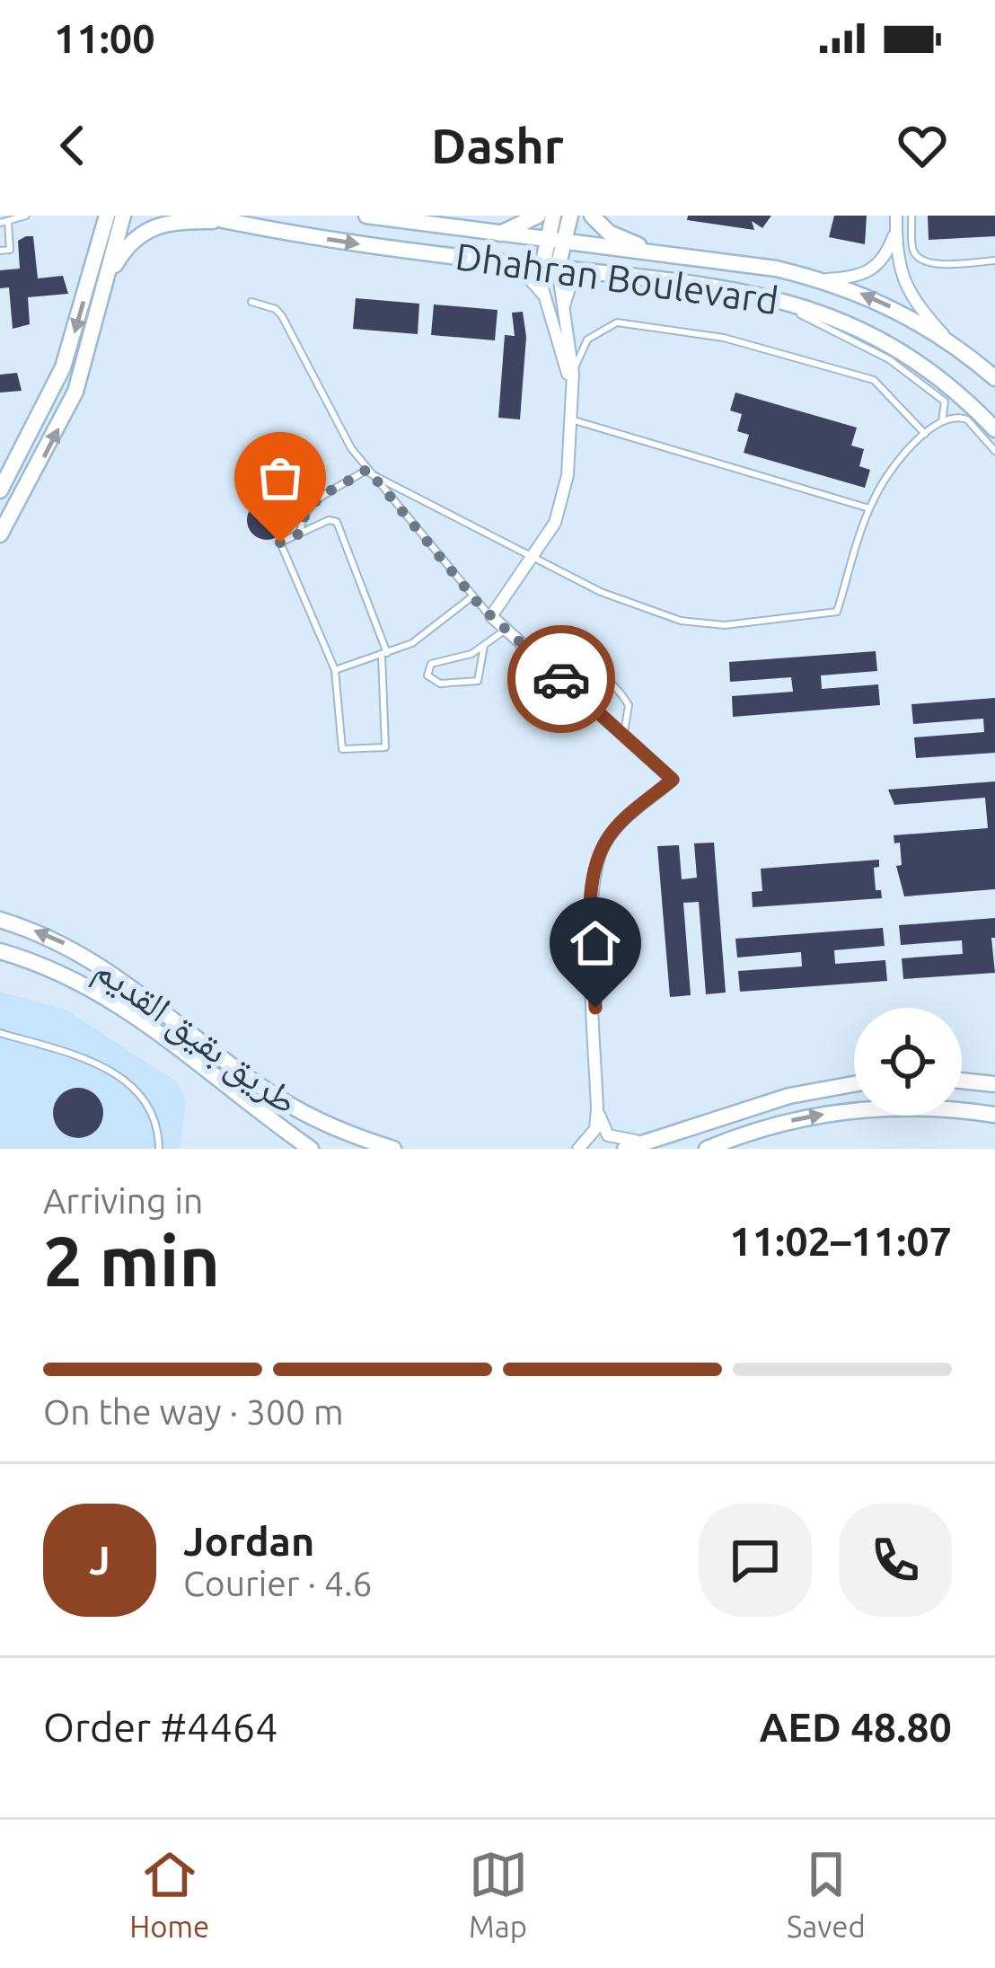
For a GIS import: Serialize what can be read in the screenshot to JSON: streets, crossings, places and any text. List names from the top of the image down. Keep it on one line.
{"streets":{"main road":["Dhahran Boulevard","طريق بقيق القديم"]},"page":{"status":"11:00","header":"Dashr","heading":["2 min","Arriving in","11:02–11:07"],"panel":["Jordan","Courier · 4.6","Order #4464","AED 48.80"],"bar":"On the way · 300 m","round":"J","tabs":["Home","Map","Saved"]}}
